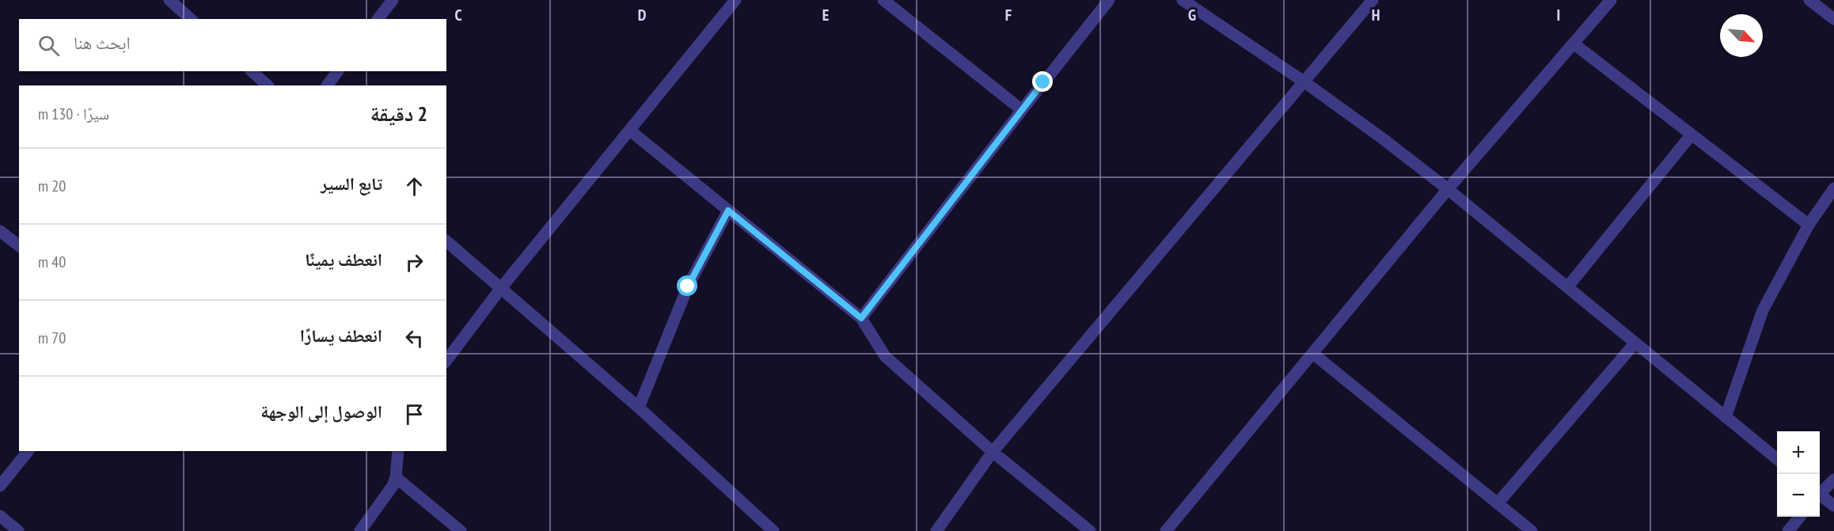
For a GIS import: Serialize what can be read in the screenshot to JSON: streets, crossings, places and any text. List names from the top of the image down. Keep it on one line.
{"north":"bottom right","page":{"search":"ابحث هنا","heading":["2 دقيقة","سيرًا · 130 m"],"list":[["تابع السير","20 m"],["انعطف يمينًا","40 m"],["انعطف يسارًا","70 m"],"الوصول إلى الوجهة"],"map_buttons":["+","−"]},"grid":{"columns":["C","D","E","F","G","H","I"]}}
